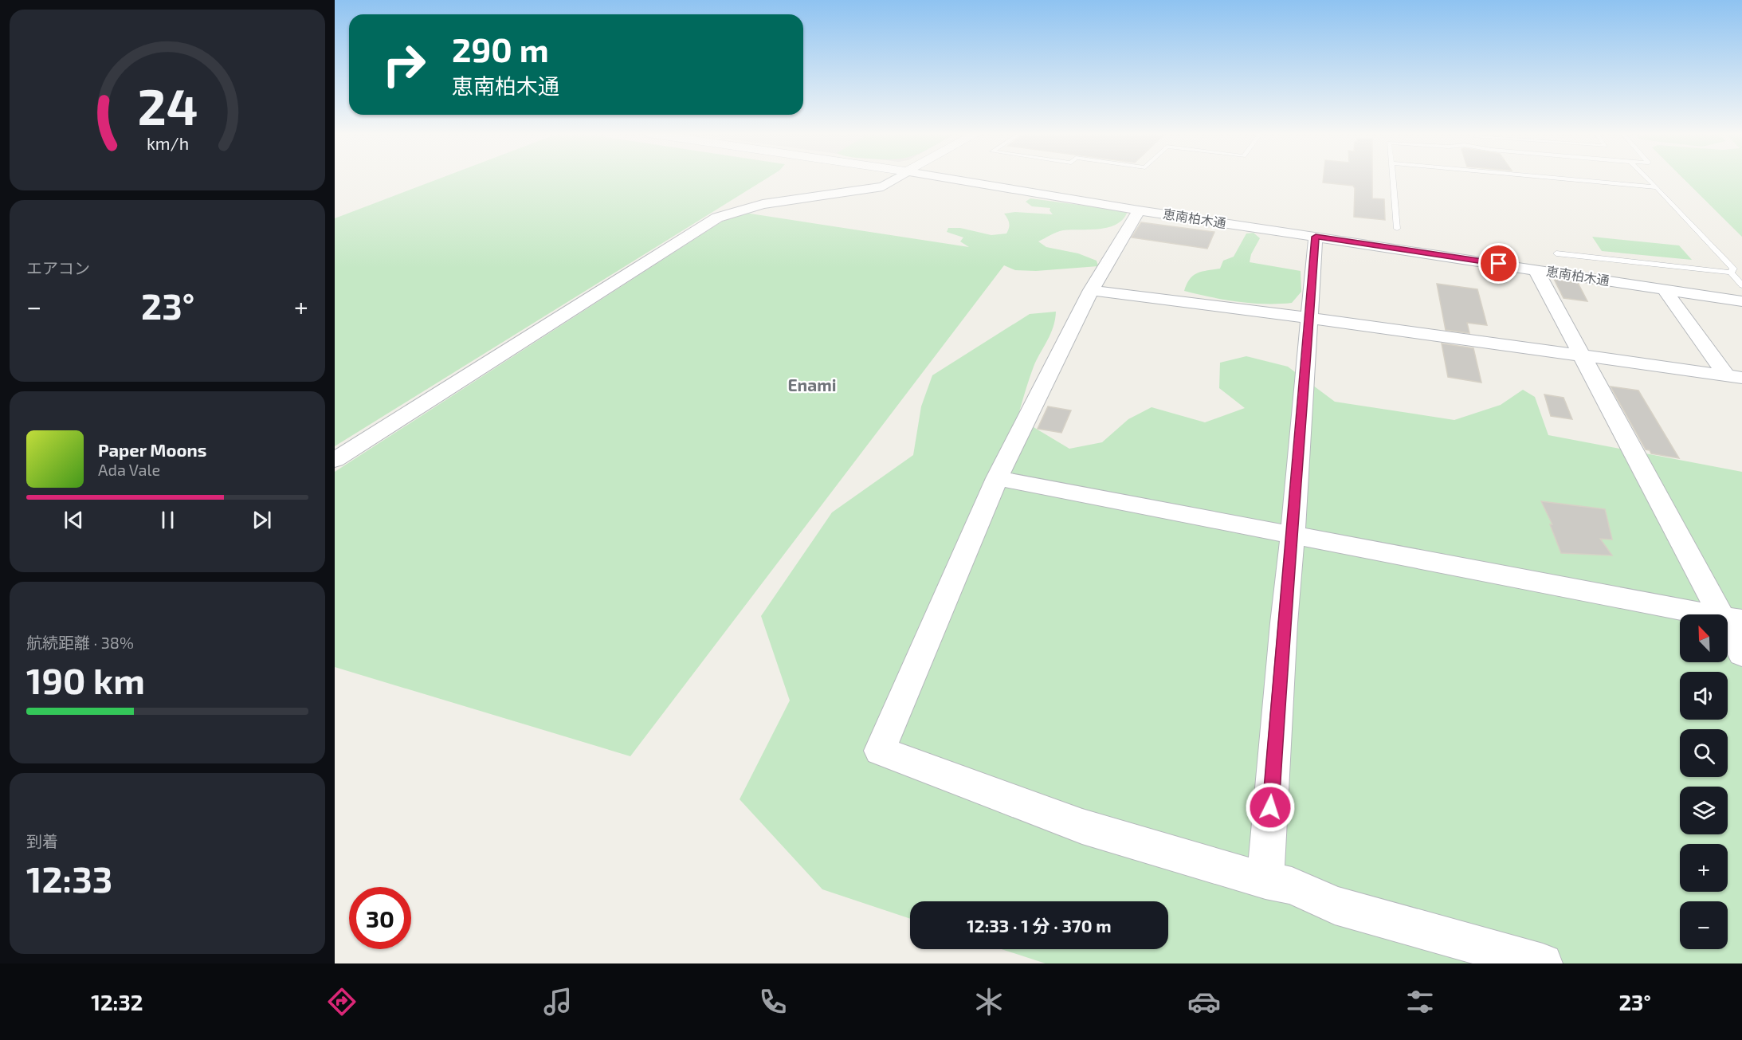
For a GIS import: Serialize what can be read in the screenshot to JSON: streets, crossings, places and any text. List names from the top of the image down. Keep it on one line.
{"streets":{"street":["恵南柏木通"]},"districts":["Enami"],"north":"top left","page":{"turn":["290 m","恵南柏木通"],"tile":["エアコン",["航続距離 · 38%","190 km"],["到着","12:33"]],"heat":["−","23°","+"],"song":["Paper Moons","Ada Vale"],"map_buttons":["+","−"],"limit":"30","trip":"12:33 · 1 分 · 370 m","tabs":["12:32","23°"],"gauge":["24","km/h"]}}
